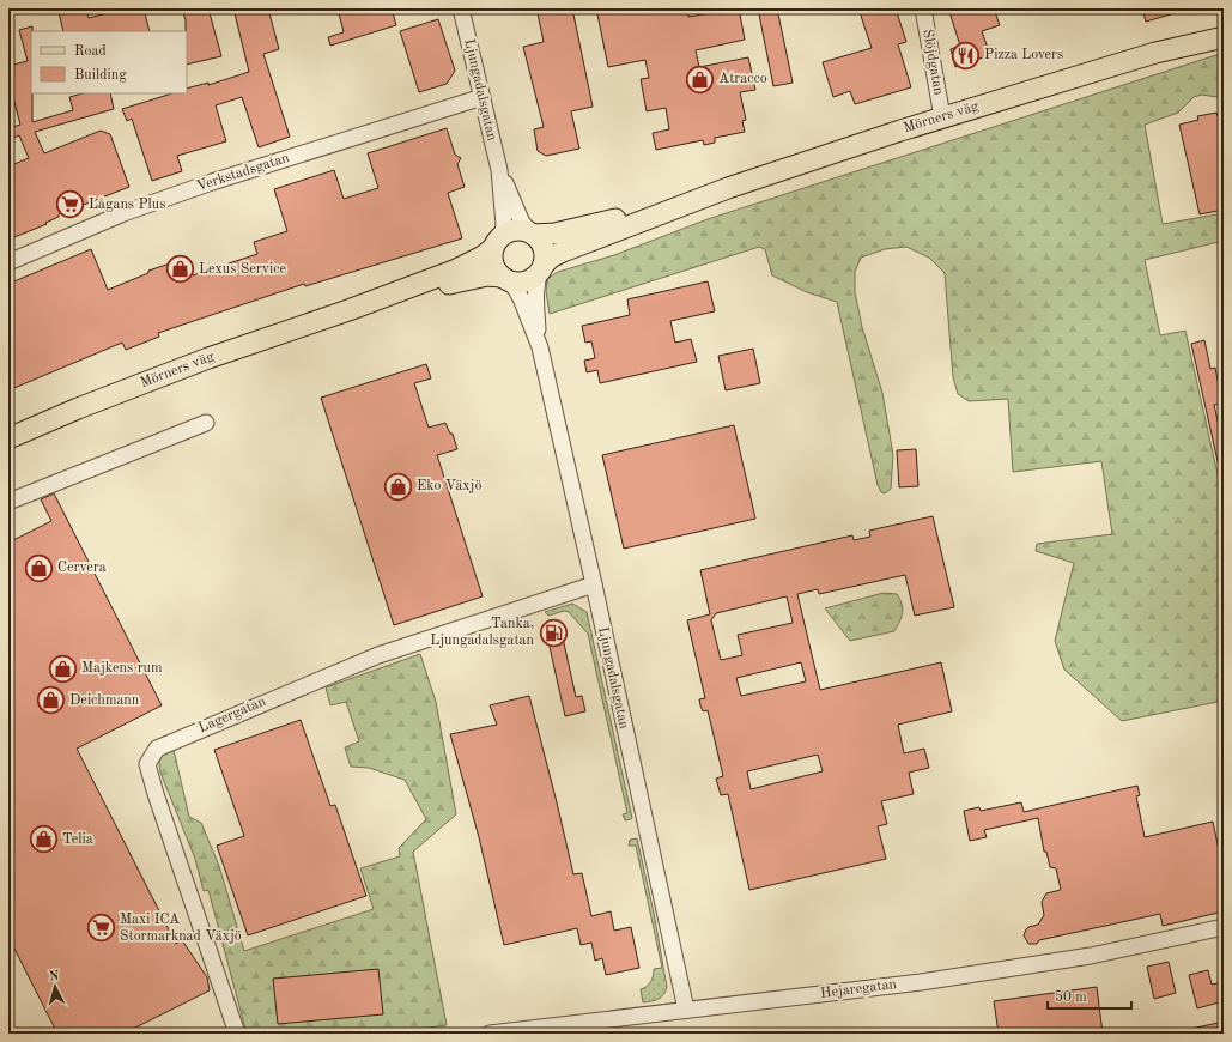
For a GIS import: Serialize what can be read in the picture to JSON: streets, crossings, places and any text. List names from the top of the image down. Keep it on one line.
{"streets":{"main road":["Mörners väg"],"street":["Slöjdgatan","Ljungadalsgatan","Verkstadsgatan","Lagergatan","Hejaregatan"]},"crossings":[["Slöjdgatan","Mörners väg"],["Ljungadalsgatan","Mörners väg"],["Ljungadalsgatan","Verkstadsgatan"],["Ljungadalsgatan","Lagergatan"],["Ljungadalsgatan","Hejaregatan"]],"places":{"restaurant":["Pizza Lovers"],"shop":["Atracco","Lexus Service","Eko Växjö","Cervera","Majkens rum","Deichmann","Telia"],"supermarket":["Lågans Plus","Maxi ICA Stormarknad Växjö"],"fuel station":["Tanka, Ljungadalsgatan"]},"legend":["Road","Building"],"scale_bar":"50 m","north":"top"}
